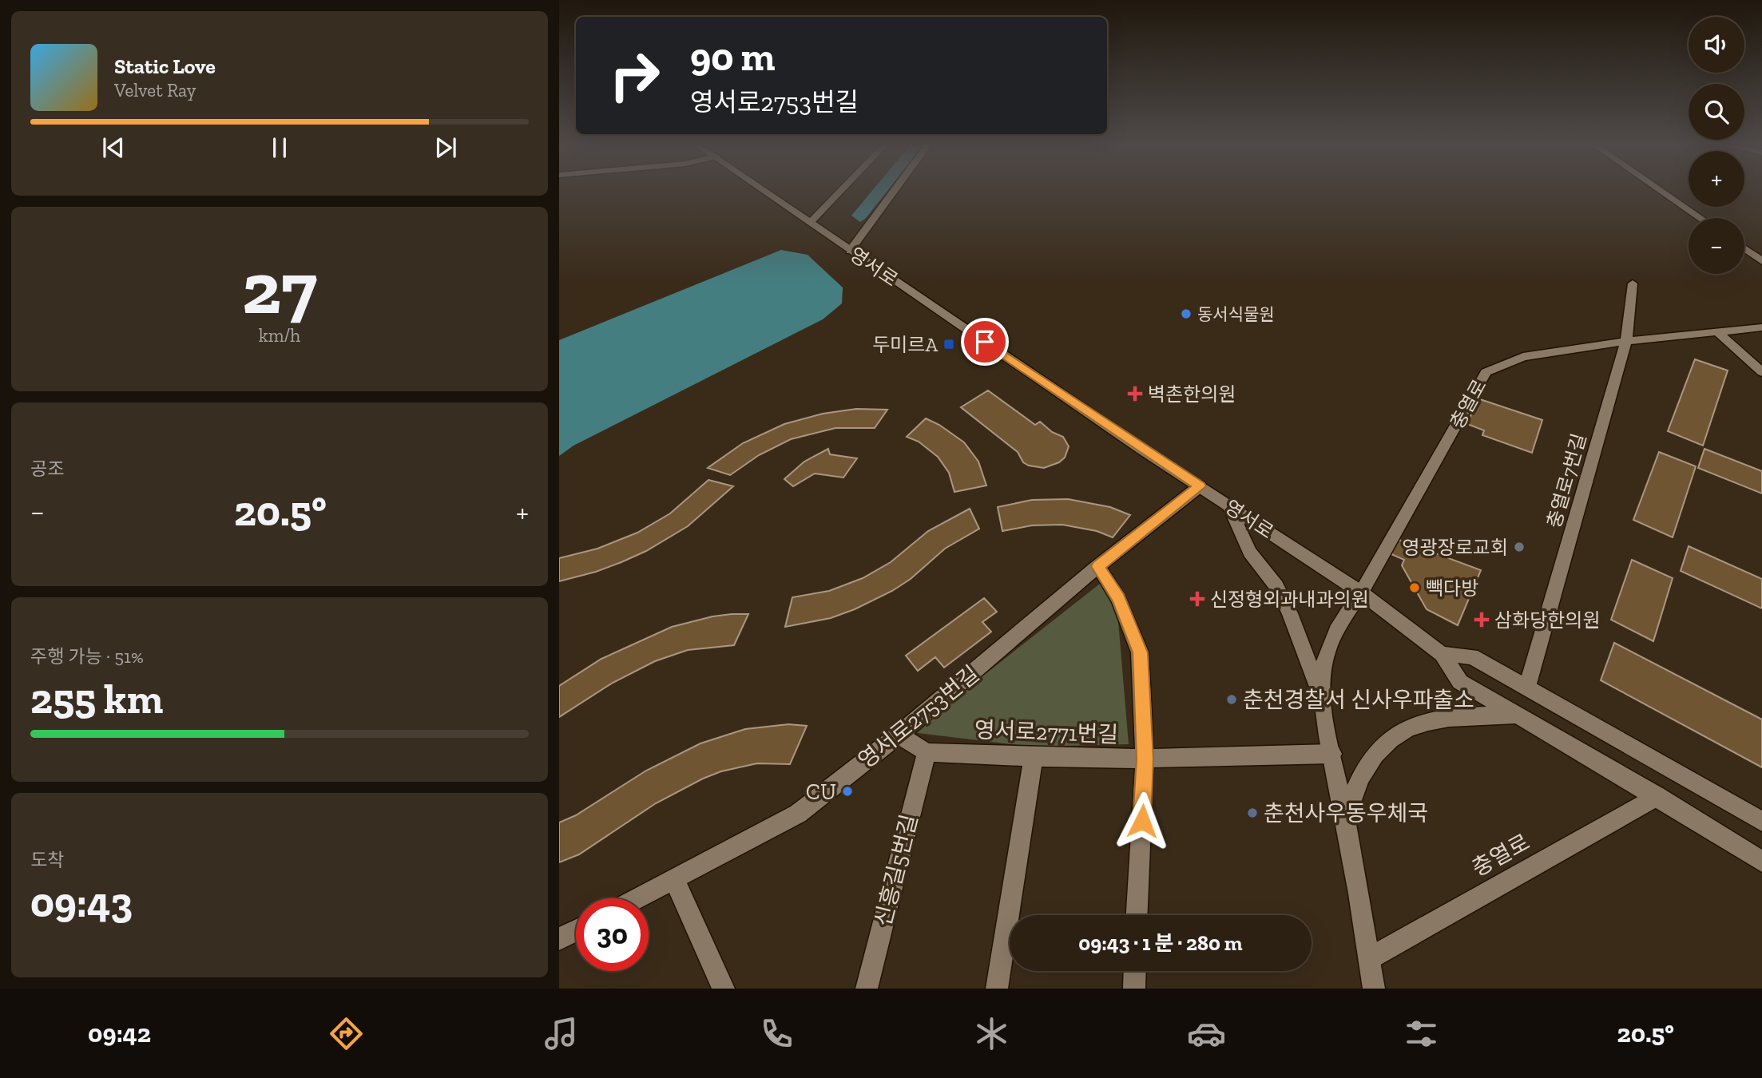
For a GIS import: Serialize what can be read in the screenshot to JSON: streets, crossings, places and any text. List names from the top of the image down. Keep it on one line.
{"streets":{"street":["영서로","충열로","충열로7번길","영서로2753번길","영서로2771번길","신흥길5번길"]},"crossings":[["영서로","충열로"],["영서로","영서로2753번길"],["충열로","충열로7번길"],["영서로2753번길","영서로2771번길"],["영서로2771번길","신흥길5번길"]],"places":{"other":["동서식물원","영광장로교회","빽다방","춘천경찰서 신사우파출소","CU","춘천사우동우체국"],"transit":["두미르A"],"health":["벽촌한의원","신정형외과내과의원","삼화당한의원"]},"page":{"map_buttons":["+","−"],"turn":["90 m","영서로2753번길"],"song":["Static Love","Velvet Ray"],"tile":[["27","km/h"],"공조",["주행 가능 · 51%","255 km"],["도착","09:43"]],"heat":["−","20.5°","+"],"limit":"30","trip":"09:43 · 1 분 · 280 m","tabs":["09:42","20.5°"]}}
